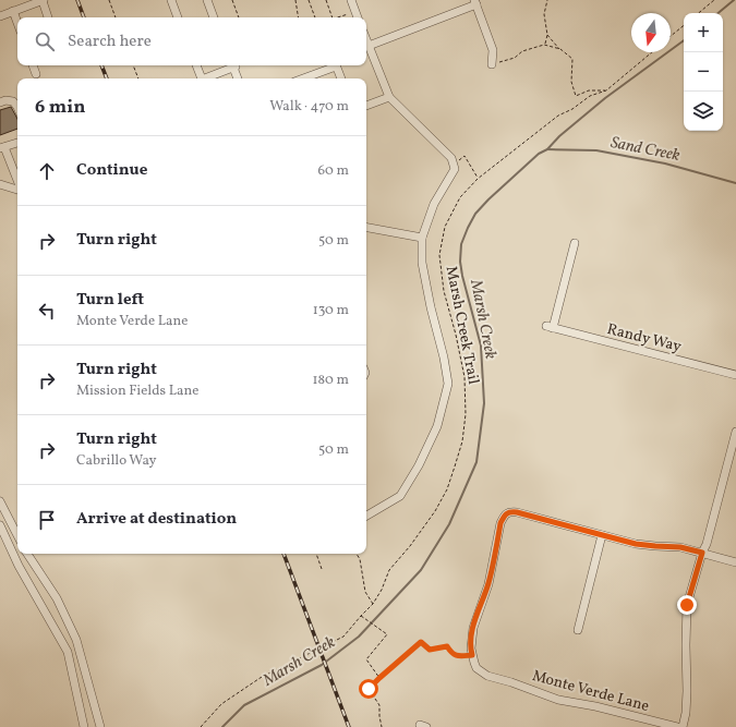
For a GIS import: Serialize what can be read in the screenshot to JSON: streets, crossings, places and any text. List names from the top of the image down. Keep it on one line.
{"streets":{"street":["Randy Way","Monte Verde Lane"],"path":["Marsh Creek Trail"]},"water":["Sand Creek","Marsh Creek"],"north":"bottom","page":{"map_buttons":["+","−"],"search":"Search here","heading":["6 min","Walk · 470 m"],"list":[["Continue","60 m"],["Turn right","50 m"],["Turn left","Monte Verde Lane","130 m"],["Turn right","Mission Fields Lane","180 m"],["Turn right","Cabrillo Way","50 m"],"Arrive at destination"]}}
